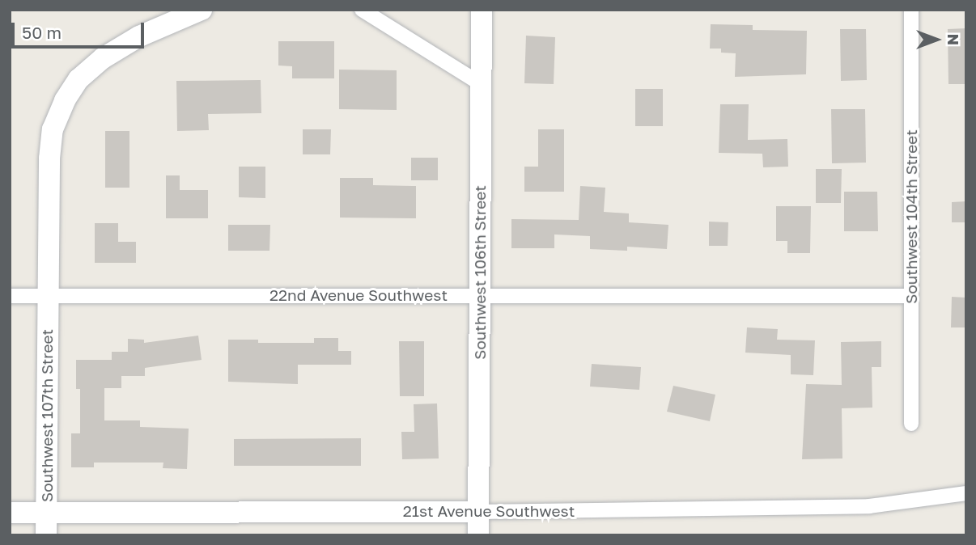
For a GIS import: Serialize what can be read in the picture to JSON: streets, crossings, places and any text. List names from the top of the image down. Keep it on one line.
{"streets":{"street":["Southwest 104th Street","Southwest 106th Street","22nd Avenue Southwest","Southwest 107th Street","21st Avenue Southwest"]},"crossings":[["Southwest 104th Street","22nd Avenue Southwest"],["Southwest 106th Street","22nd Avenue Southwest"],["Southwest 106th Street","21st Avenue Southwest"],["22nd Avenue Southwest","Southwest 107th Street"],["Southwest 107th Street","21st Avenue Southwest"]],"scale_bar":"50 m","north":"right"}
